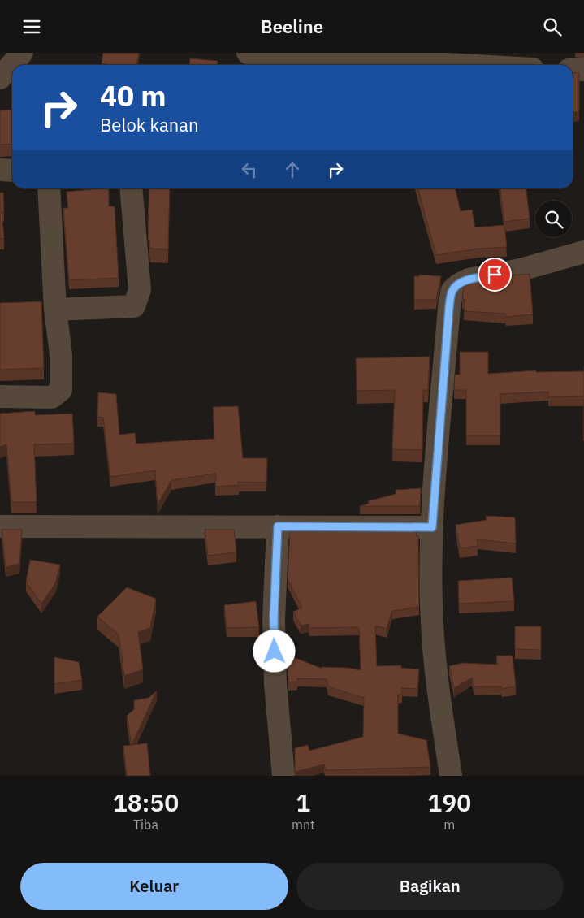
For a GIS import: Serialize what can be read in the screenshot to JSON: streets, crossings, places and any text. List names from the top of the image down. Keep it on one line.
{"page":{"header":"Beeline","turn":["40 m","Belok kanan"],"eta":["18:50","Tiba","1","mnt","190","m"],"buttons":["Keluar","Bagikan"]}}
